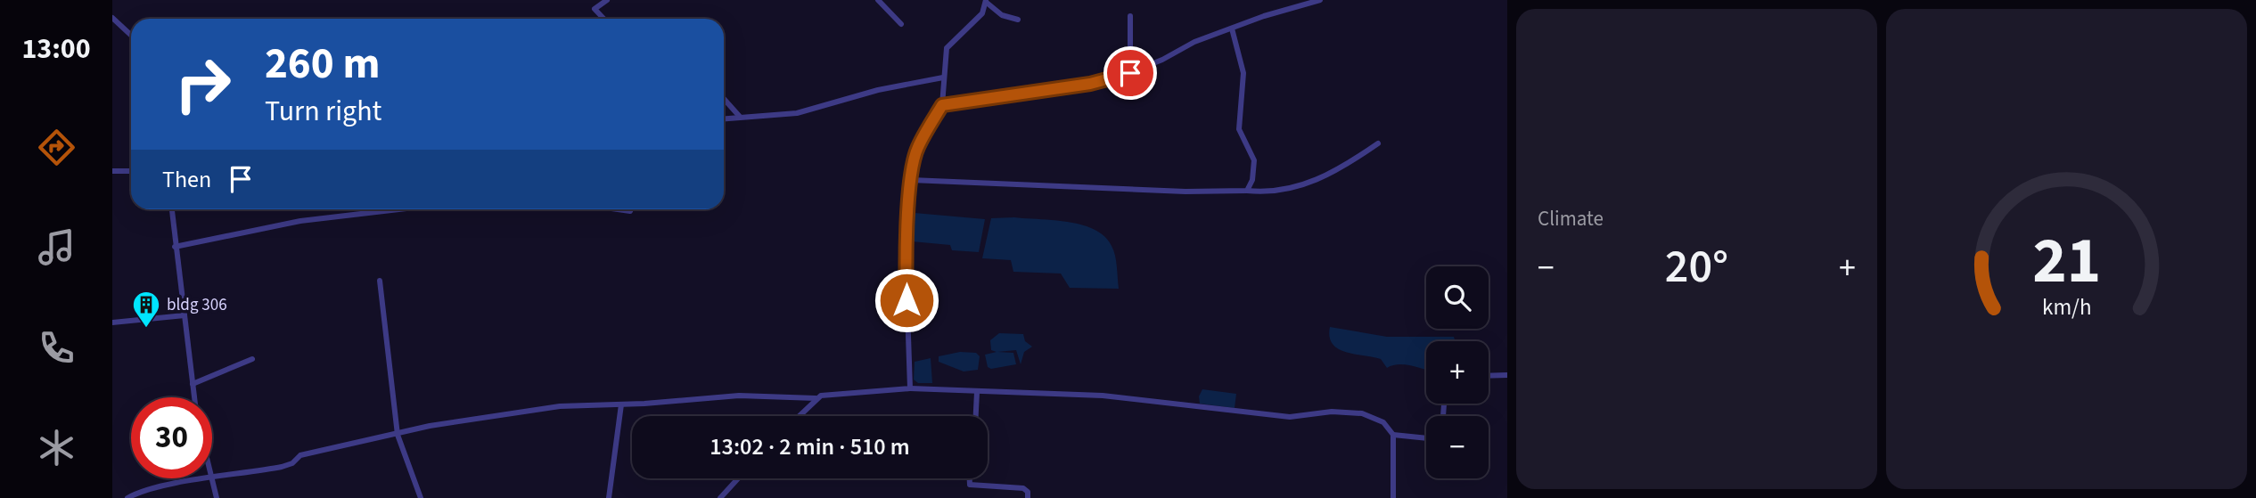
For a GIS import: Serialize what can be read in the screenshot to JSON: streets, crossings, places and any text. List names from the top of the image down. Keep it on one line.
{"places":{"building":["bldg 306"]},"page":{"tabs":"13:00","tile":"Climate","turn":["260 m","Turn right"],"then":"Then","heat":["−","20°","+"],"map_buttons":["+","−"],"limit":"30","trip":"13:02 · 2 min · 510 m","gauge":["21","km/h"]}}
